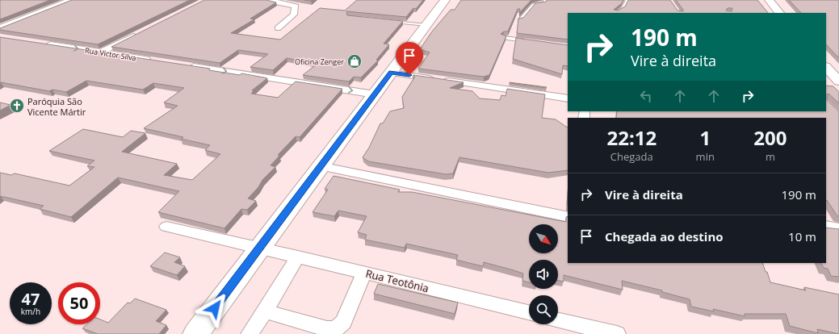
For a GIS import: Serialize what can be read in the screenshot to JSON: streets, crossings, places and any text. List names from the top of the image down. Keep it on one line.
{"streets":{"street":["Rua Victor Silva","Rua Teotônia"]},"one_way":["Rua Victor Silva"],"places":{"shop":["Oficina Zenger"],"church":["Paróquia São Vicente Mártir"]},"north":"bottom right","page":{"turn":["190 m","Vire à direita"],"eta":["22:12","Chegada","1","min","200","m"],"list":[{"name":"Vire à direita","value":"190 m"},{"name":"Chegada ao destino","value":"10 m"}],"speed":"47 km/h","limit":"50"}}
